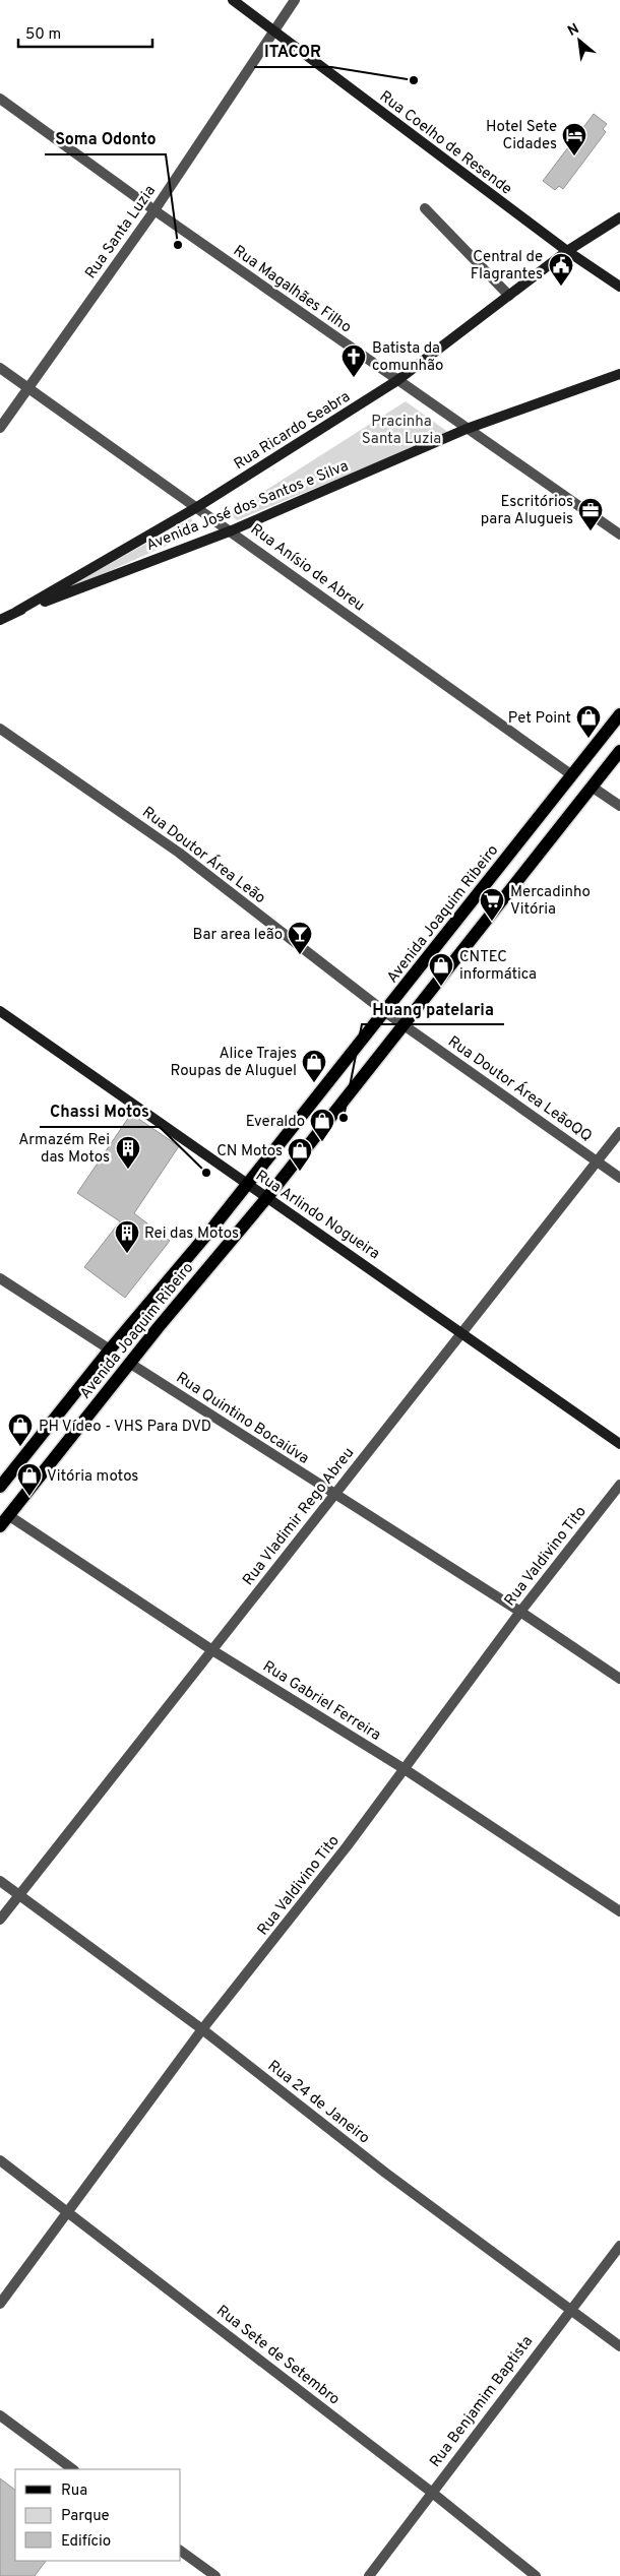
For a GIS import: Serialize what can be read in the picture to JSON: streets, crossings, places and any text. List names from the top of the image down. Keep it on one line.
{"streets":{"main road":["Rua Coelho de Resende","Rua Ricardo Seabra","Avenida José dos Santos e Silva","Avenida Joaquim Ribeiro","Rua Arlindo Nogueira"],"street":["Rua Santa Luzia","Rua Magalhães Filho","Rua Anísio de Abreu","Rua Doutor Área Leão","Rua Doutor Área LeãoQQ","Rua Quintino Bocaiúva","Rua Vladimir Rego Abreu","Rua Valdivino Tito","Rua Gabriel Ferreira","Rua 24 de Janeiro","Rua Sete de Setembro","Rua Benjamim Baptista"]},"crossings":[["Rua Coelho de Resende","Rua Santa Luzia"],["Rua Coelho de Resende","Rua Ricardo Seabra"],["Rua Santa Luzia","Rua Magalhães Filho"],["Rua Santa Luzia","Rua Anísio de Abreu"],["Rua Magalhães Filho","Rua Ricardo Seabra"],["Rua Magalhães Filho","Avenida José dos Santos e Silva"],["Rua Ricardo Seabra","Avenida José dos Santos e Silva"],["Rua Ricardo Seabra","Rua Anísio de Abreu"],["Avenida José dos Santos e Silva","Rua Anísio de Abreu"],["Rua Anísio de Abreu","Avenida Joaquim Ribeiro"],["Rua Doutor Área Leão","Avenida Joaquim Ribeiro"],["Rua Doutor Área Leão","Rua Doutor Área LeãoQQ"],["Avenida Joaquim Ribeiro","Rua Doutor Área LeãoQQ"],["Avenida Joaquim Ribeiro","Rua Arlindo Nogueira"],["Avenida Joaquim Ribeiro","Rua Quintino Bocaiúva"],["Avenida Joaquim Ribeiro","Rua Gabriel Ferreira"],["Rua Doutor Área LeãoQQ","Rua Vladimir Rego Abreu"],["Rua Arlindo Nogueira","Rua Vladimir Rego Abreu"],["Rua Quintino Bocaiúva","Rua Vladimir Rego Abreu"],["Rua Quintino Bocaiúva","Rua Valdivino Tito"],["Rua Vladimir Rego Abreu","Rua Gabriel Ferreira"],["Rua Vladimir Rego Abreu","Rua 24 de Janeiro"],["Rua Valdivino Tito","Rua Gabriel Ferreira"],["Rua Valdivino Tito","Rua 24 de Janeiro"],["Rua Valdivino Tito","Rua Sete de Setembro"],["Rua 24 de Janeiro","Rua Benjamim Baptista"],["Rua Sete de Setembro","Rua Benjamim Baptista"]],"parks":["Pracinha Santa Luzia"],"places":{"other":["ITACOR","Soma Odonto","Huang patelaria","Chassi Motos"],"hotel":["Hotel Sete Cidades"],"public building":["Central de Flagrantes"],"church":["Batista da comunhão"],"office":["Escritórios para Alugueis"],"shop":["Pet Point","CNTEC informática","Alice Trajes Roupas de Aluguel","Everaldo","CN Motos","PH Vídeo - VHS Para DVD","Vitória motos"],"supermarket":["Mercadinho Vitória"],"bar":["Bar area leão"],"building":["Armazém Rei das Motos","Rei das Motos"]},"legend":["Rua","Parque","Edifício"],"scale_bar":"50 m","north":"top left"}
